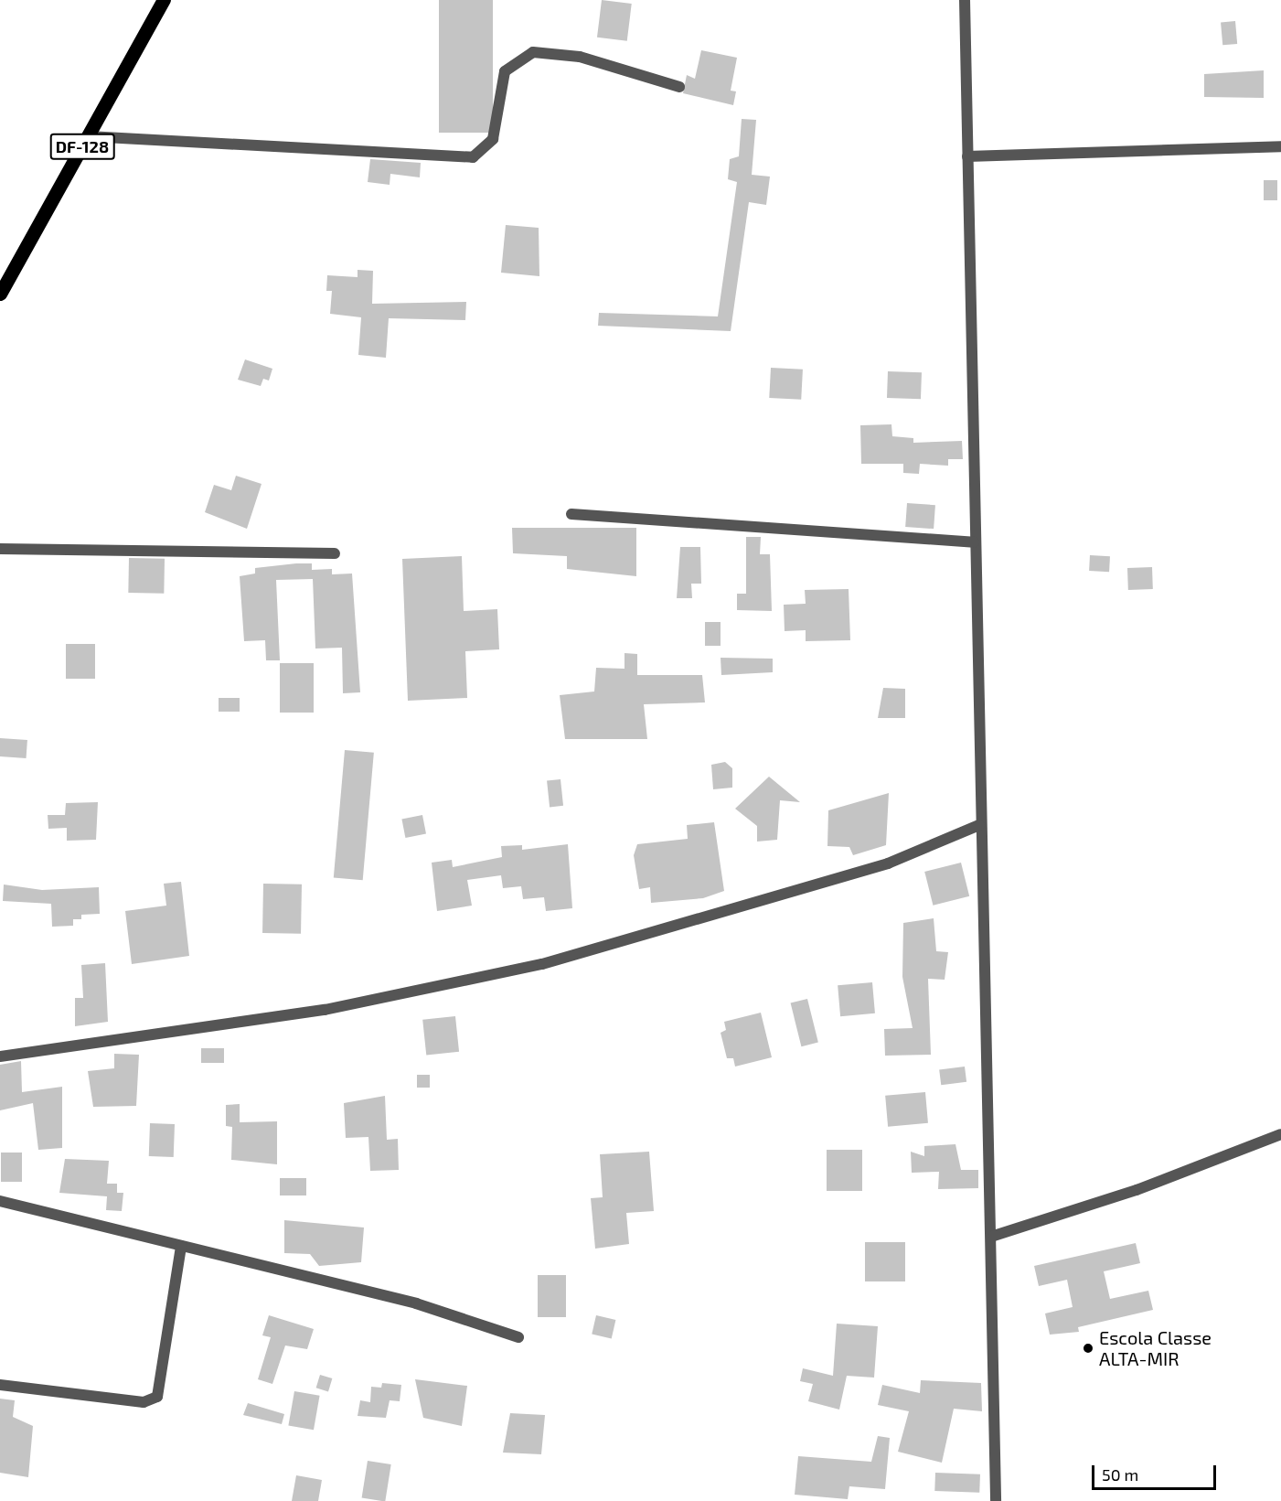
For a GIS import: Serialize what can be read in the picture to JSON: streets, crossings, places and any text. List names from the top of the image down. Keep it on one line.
{"streets":{"main road":["DF-128"]},"places":["Escola Classe ALTA-MIR"],"scale_bar":"50 m"}
